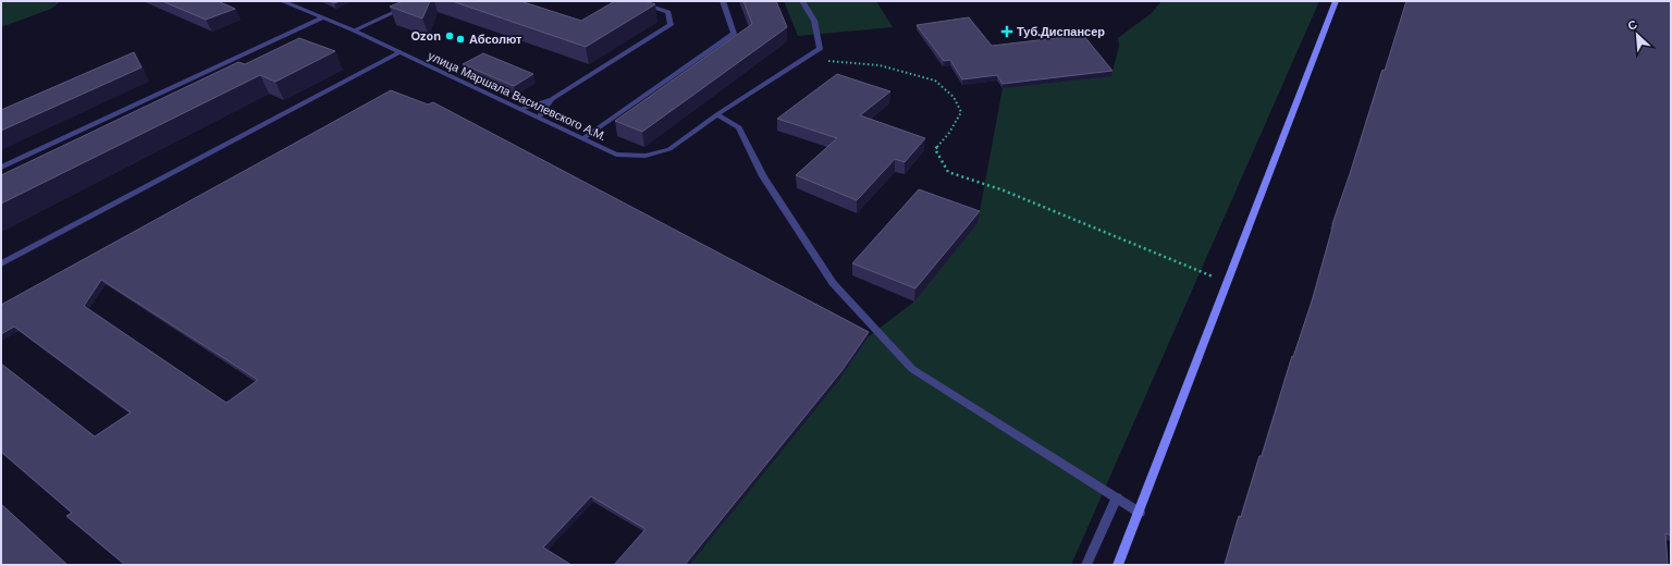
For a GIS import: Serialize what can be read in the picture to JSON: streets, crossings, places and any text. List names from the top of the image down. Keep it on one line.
{"streets":{"street":["улица Маршала Василевского А.М."]},"places":{"health":["Туб.Диспансер"],"other":["Ozon","Абсолют"]},"north":"top left"}
